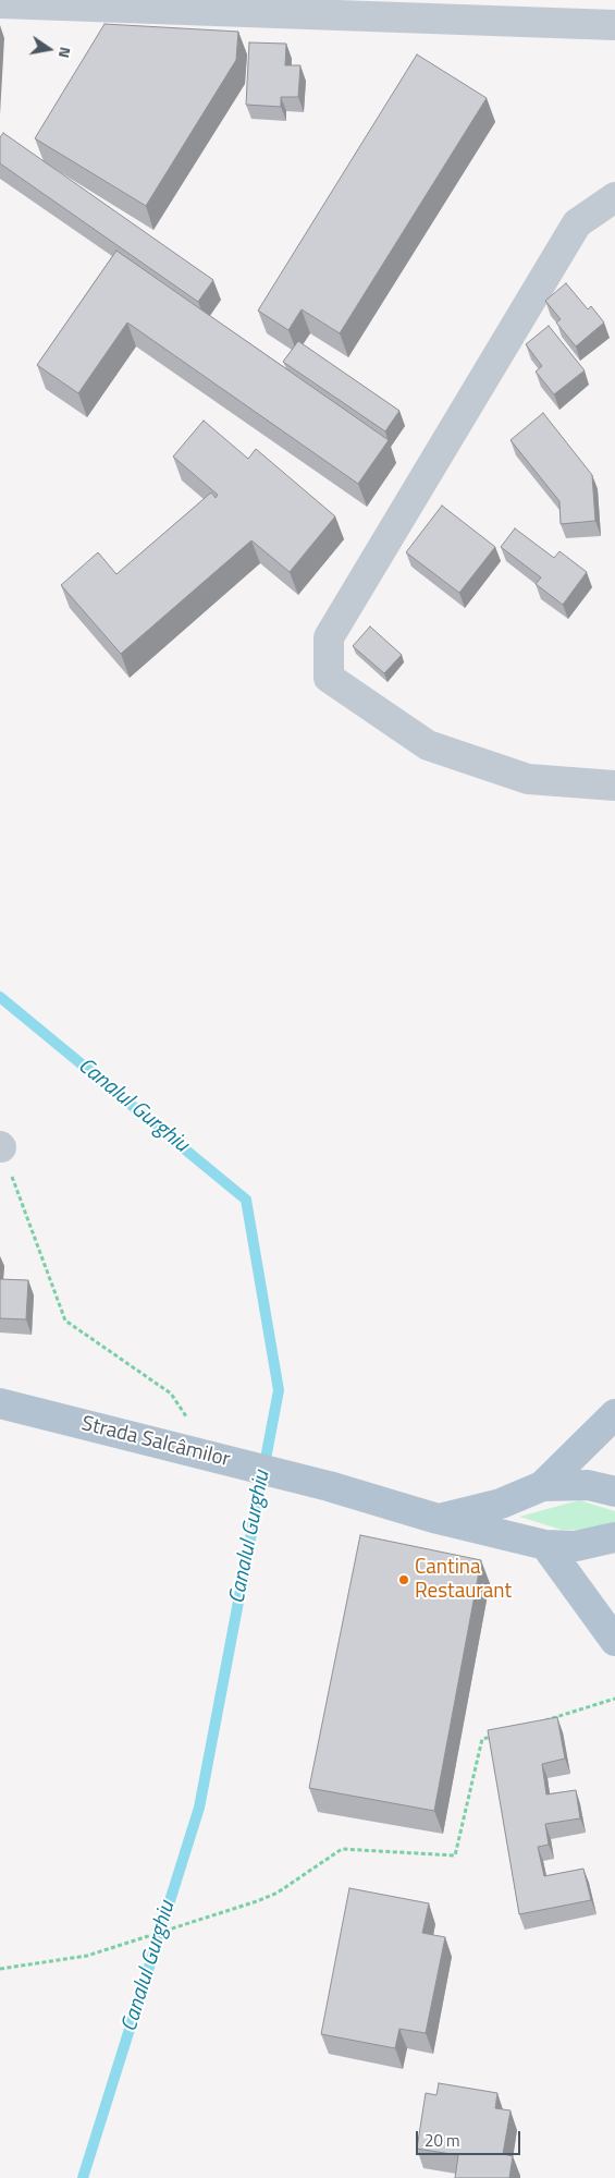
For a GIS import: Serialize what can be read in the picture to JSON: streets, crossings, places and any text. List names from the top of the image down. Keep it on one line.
{"streets":{"main road":["Strada Salcâmilor"]},"water":["Canalul Gurghiu"],"places":["Cantina Restaurant"],"scale_bar":"20 m","north":"right"}
